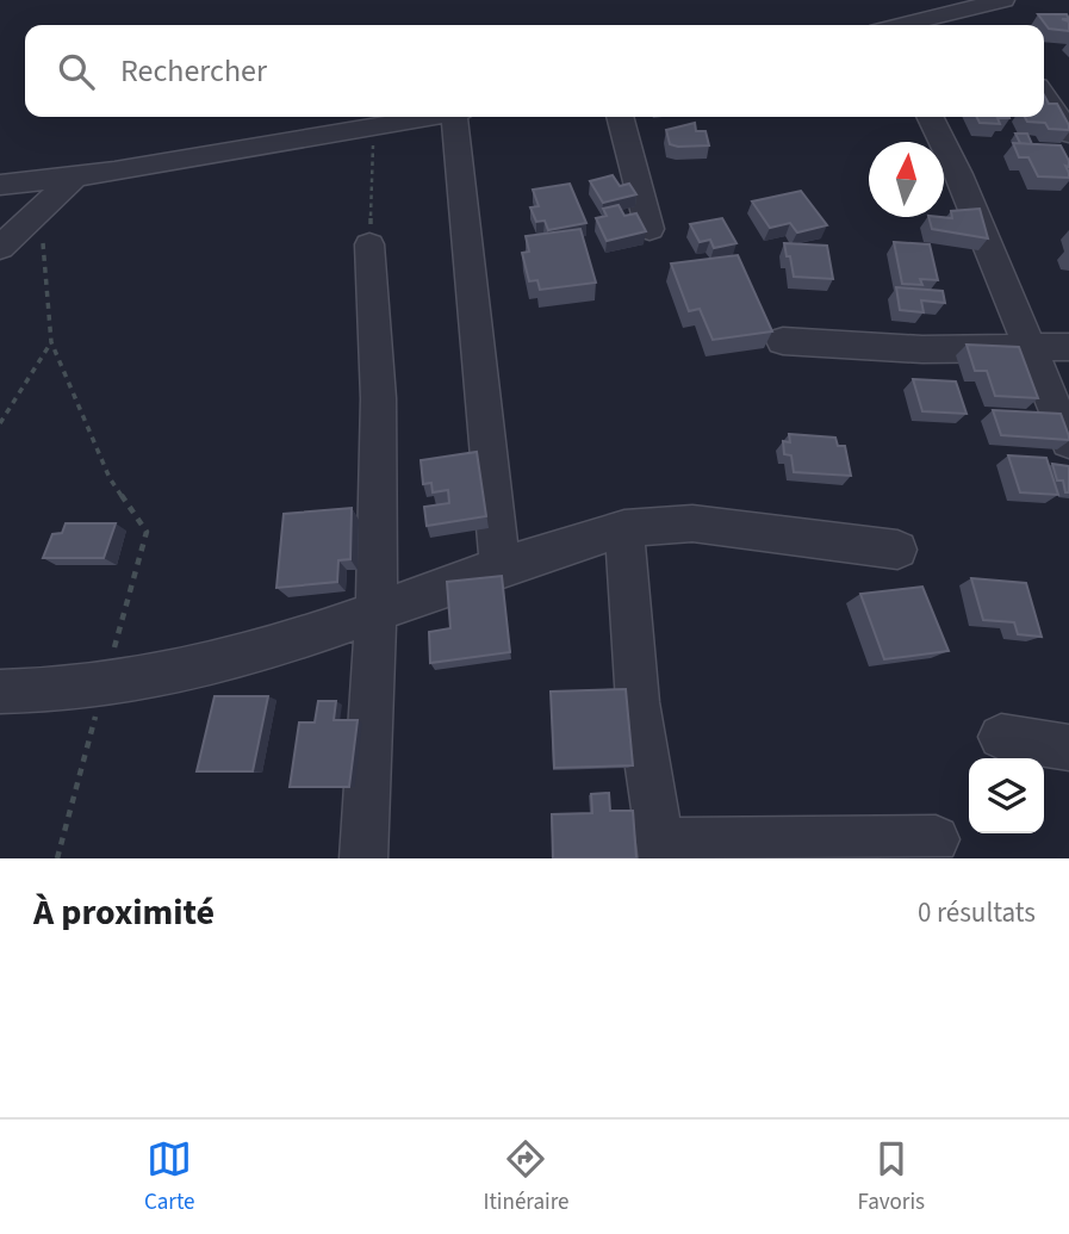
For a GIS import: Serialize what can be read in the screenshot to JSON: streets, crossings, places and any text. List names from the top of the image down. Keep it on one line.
{"north":"top","page":{"search":"Rechercher","heading":["À proximité","0 résultats"],"nav":["Carte","Itinéraire","Favoris"]}}
